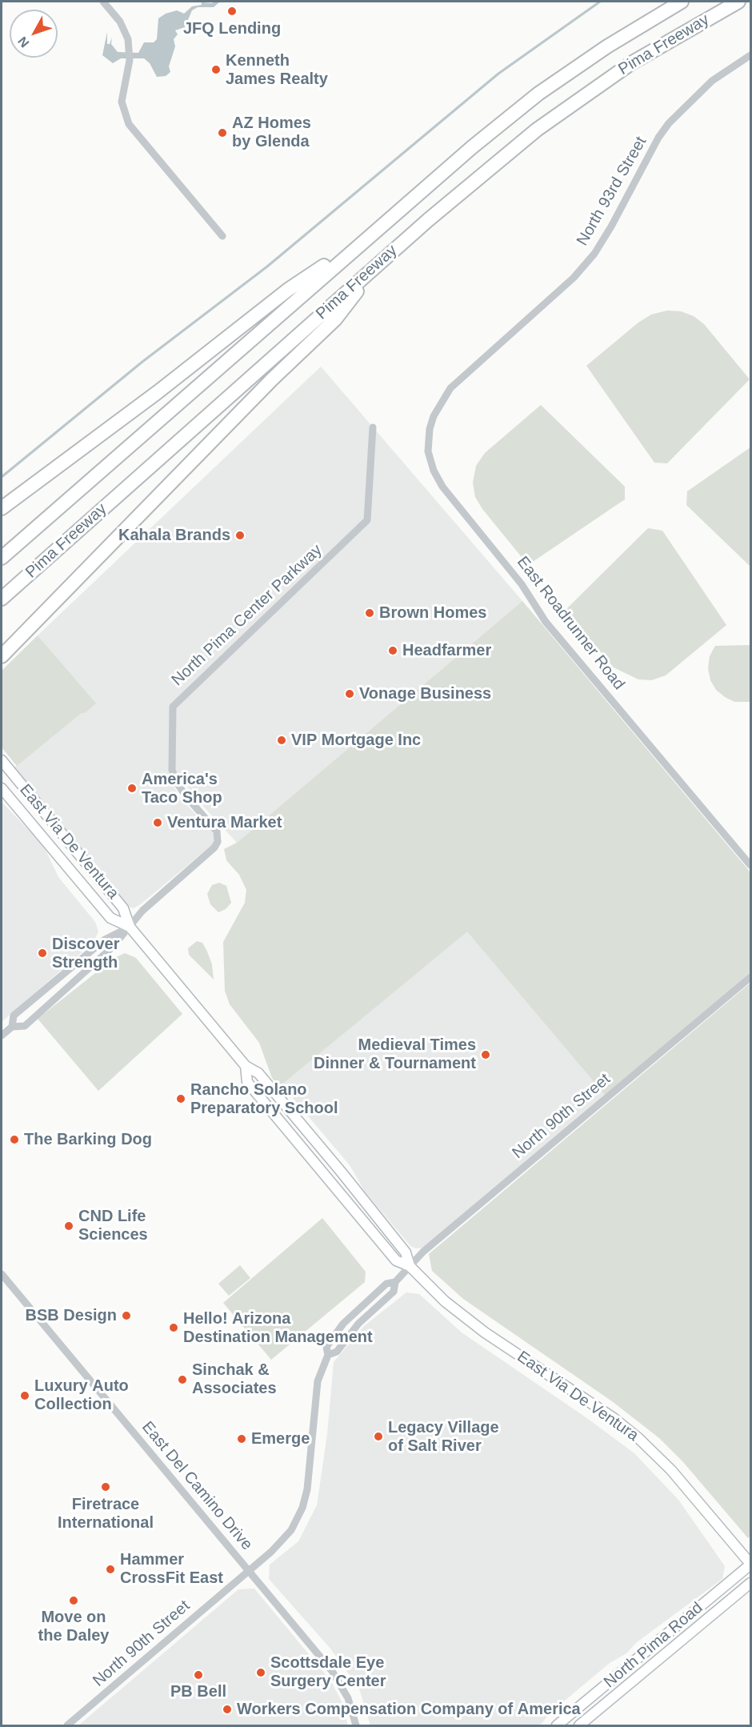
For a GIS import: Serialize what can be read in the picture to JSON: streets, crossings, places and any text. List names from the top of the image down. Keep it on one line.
{"streets":{"highway":["Pima Freeway"],"main road":["East Via De Ventura","North Pima Road"],"street":["North 93rd Street","North Pima Center Parkway","East Roadrunner Road","North 90th Street","East Del Camino Drive"]},"crossings":[["North 93rd Street","East Roadrunner Road"],["North Pima Center Parkway","East Via De Ventura"],["East Via De Ventura","North 90th Street"],["East Via De Ventura","North Pima Road"],["North 90th Street","East Del Camino Drive"]],"places":["JFQ Lending","Kenneth James Realty","AZ Homes by Glenda","Kahala Brands","Brown Homes","Headfarmer","Vonage Business","VIP Mortgage Inc","America's Taco Shop","Ventura Market","Discover Strength","Medieval Times Dinner & Tournament","Rancho Solano Preparatory School","The Barking Dog","CND Life Sciences","BSB Design","Hello! Arizona Destination Management","Sinchak & Associates","Luxury Auto Collection","Legacy Village of Salt River","Emerge","Firetrace International","Hammer CrossFit East","Move on the Daley","Scottsdale Eye Surgery Center","PB Bell","Workers Compensation Company of America"],"north":"bottom left"}
